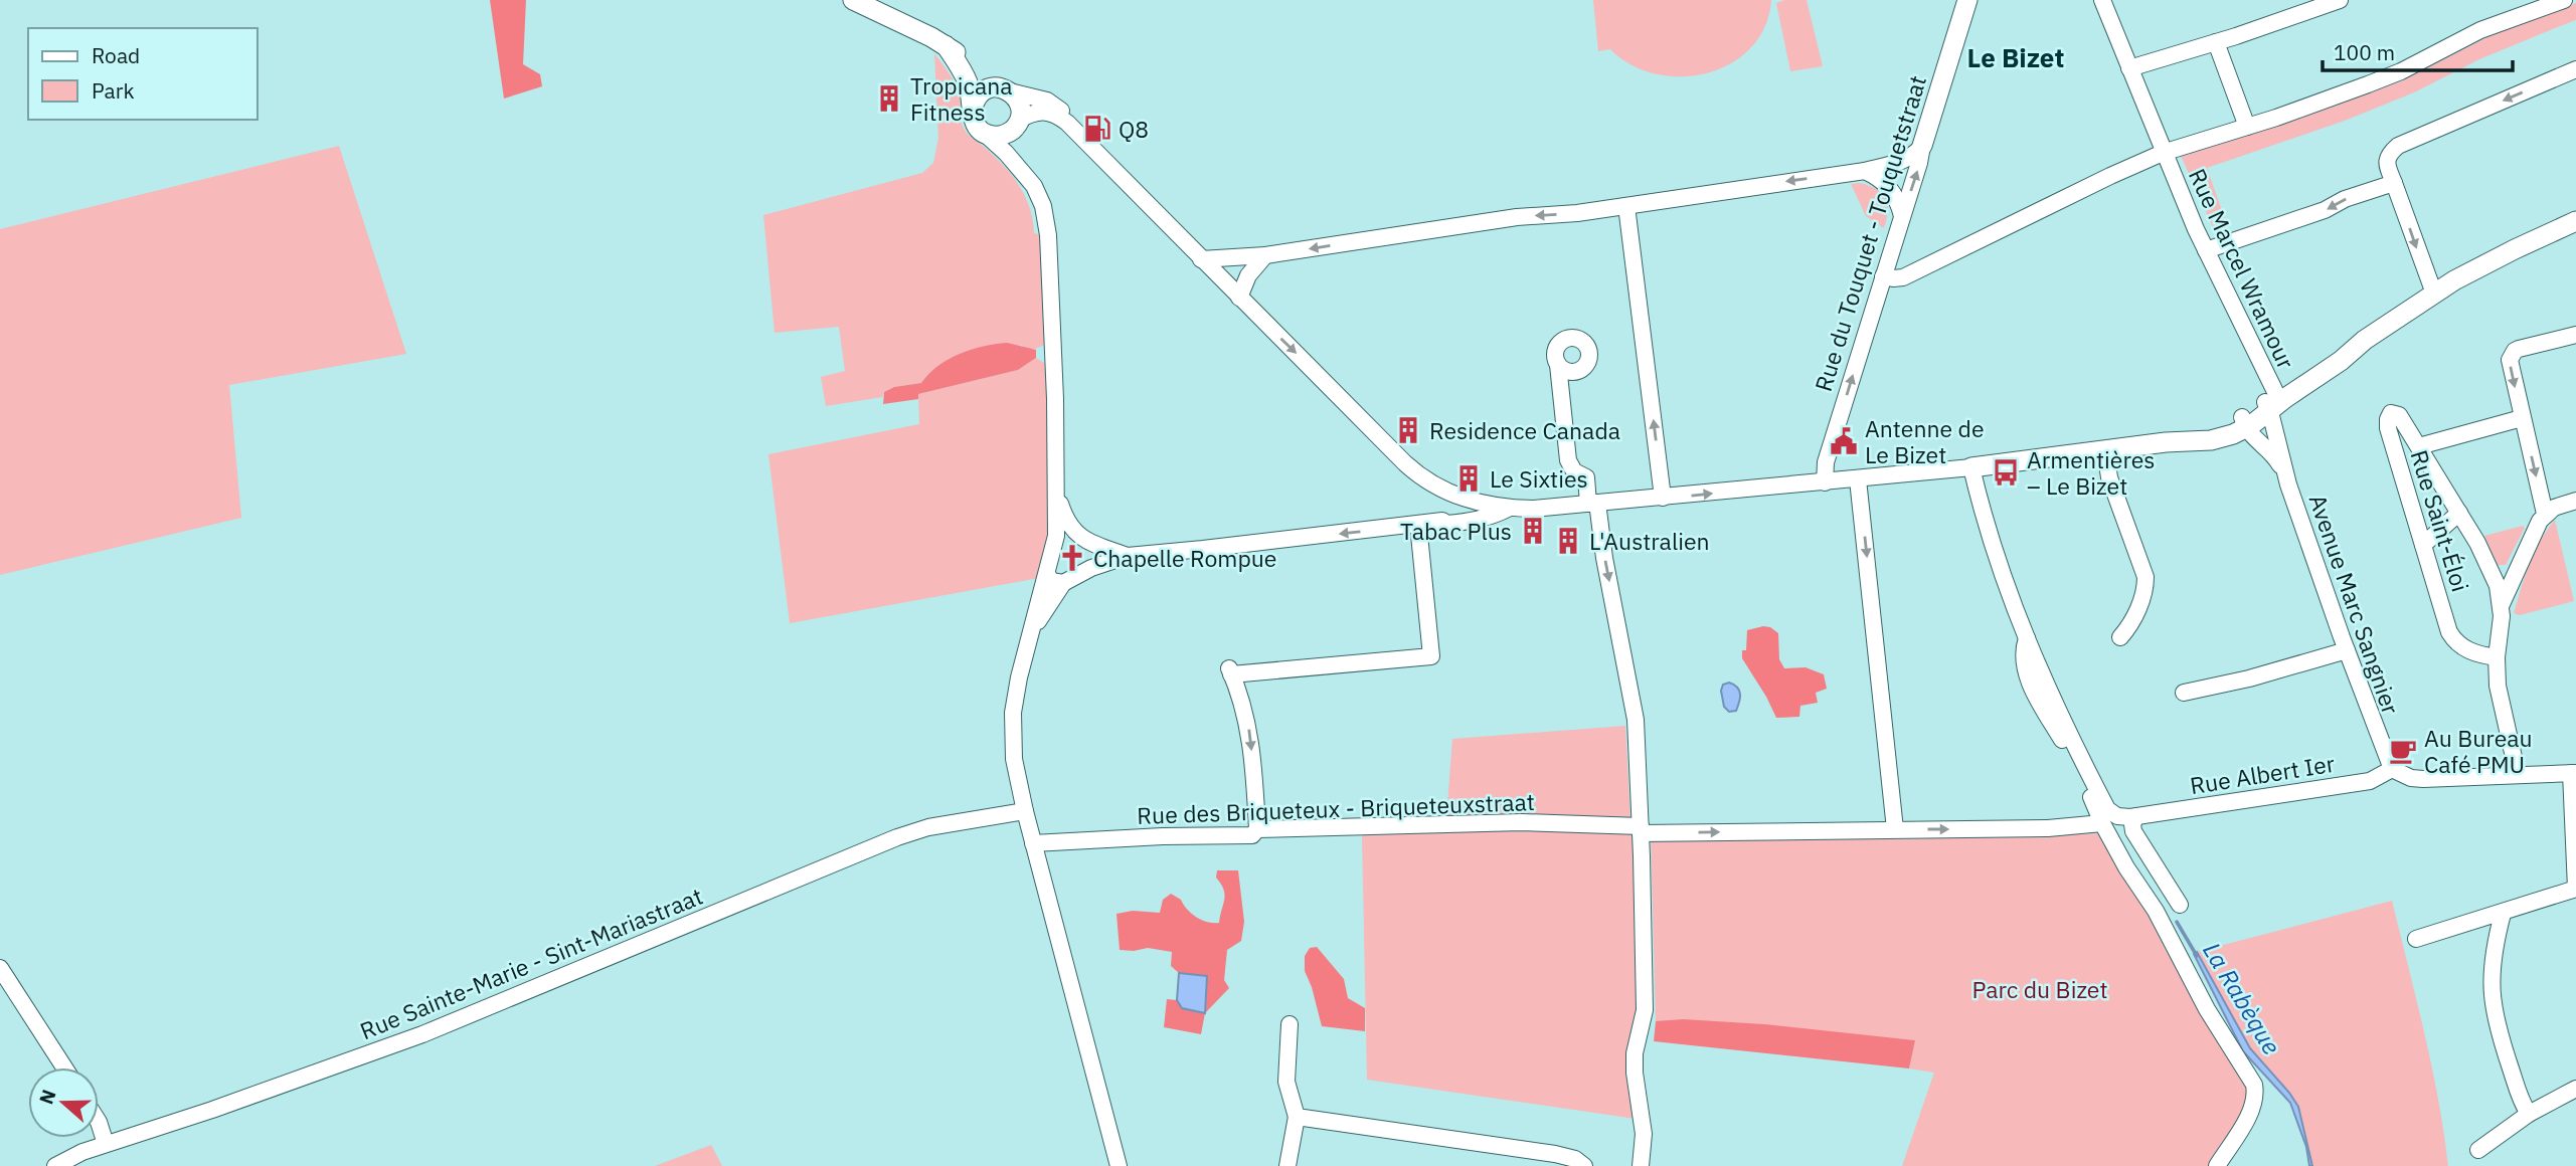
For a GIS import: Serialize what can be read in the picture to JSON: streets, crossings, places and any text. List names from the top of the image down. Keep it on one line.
{"streets":{"main road":["Rue du Touquet - Touquetstraat"],"street":["Rue Marcel Wramour","Rue Saint-Éloi","Avenue Marc Sangnier","Rue Albert Ier","Rue des Briqueteux - Briqueteuxstraat","Rue Sainte-Marie - Sint-Mariastraat"]},"crossings":[["Rue Marcel Wramour","Avenue Marc Sangnier"],["Avenue Marc Sangnier","Rue Albert Ier"]],"one_way":["Rue du Touquet - Touquetstraat","Rue des Briqueteux - Briqueteuxstraat"],"districts":["Le Bizet"],"water":["La Rabèque"],"parks":["Parc du Bizet"],"places":{"building":["Tropicana Fitness","Residence Canada","Le Sixties","Tabac Plus","L'Australien"],"fuel station":["Q8"],"public building":["Antenne de Le Bizet"],"bus stop":["Armentières – Le Bizet"],"church":["Chapelle Rompue"],"cafe":["Au Bureau Café PMU"]},"legend":["Road","Park"],"scale_bar":"100 m","north":"left"}
